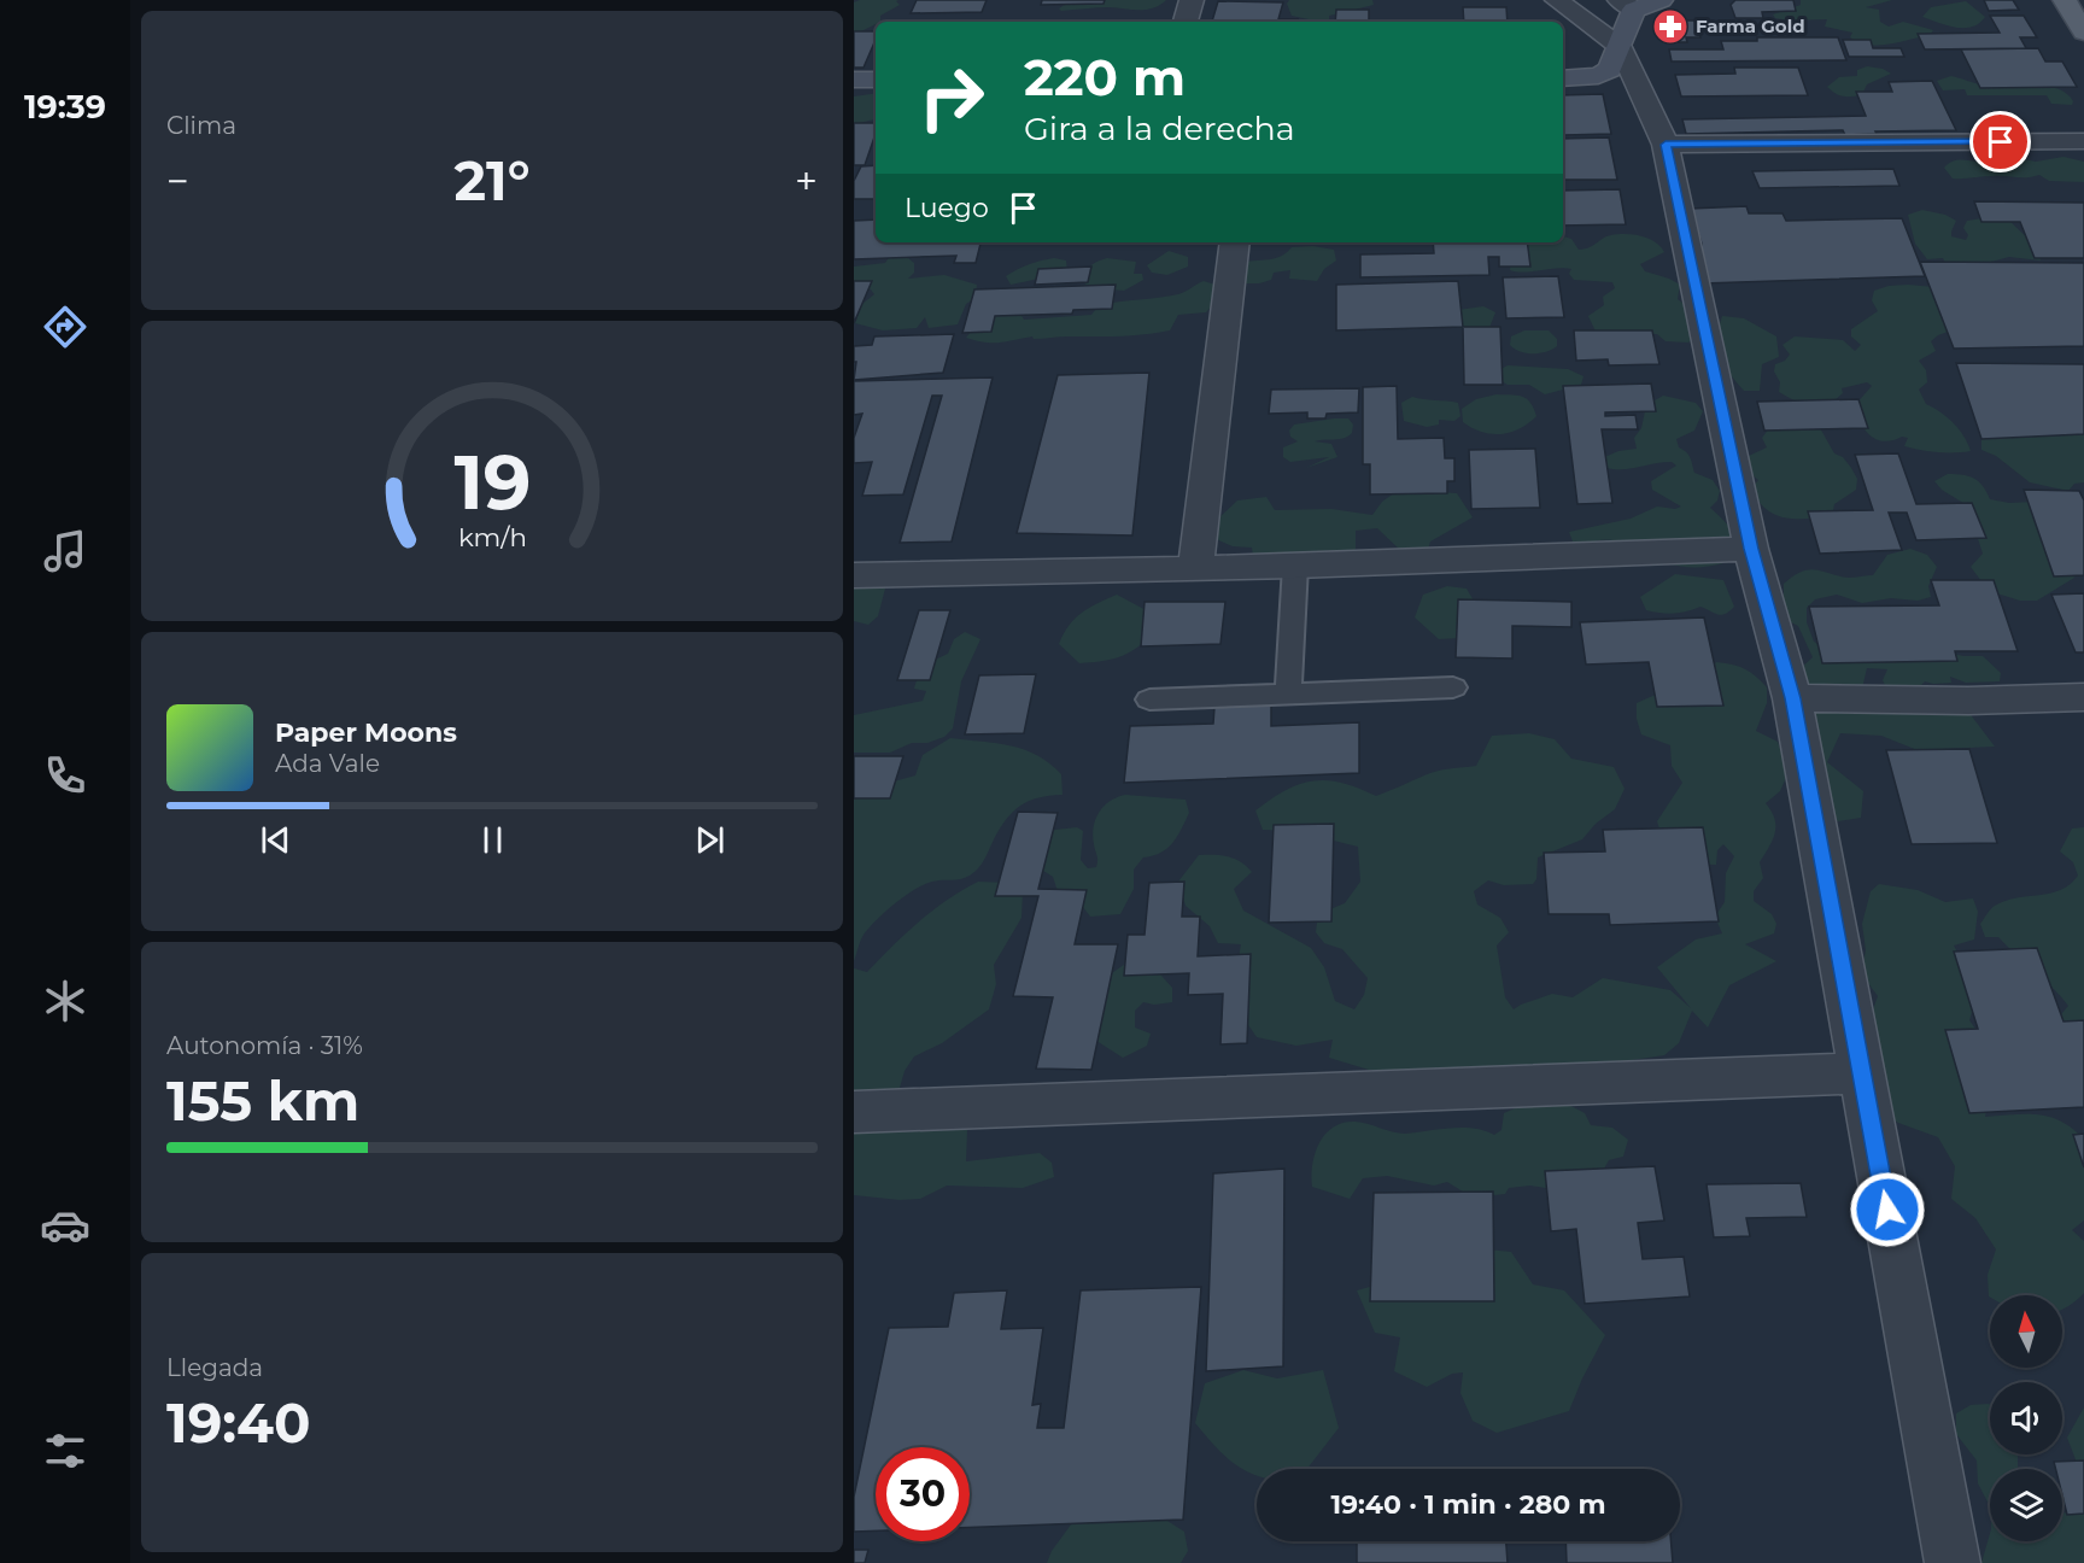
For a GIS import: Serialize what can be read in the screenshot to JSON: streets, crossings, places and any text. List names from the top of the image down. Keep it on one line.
{"places":{"pharmacy":["Farma Gold"]},"north":"top","page":{"tabs":"19:39","tile":["Clima",["Autonomía · 31%","155 km"],["Llegada","19:40"]],"turn":["220 m","Gira a la derecha"],"heat":["−","21°","+"],"then":"Luego","song":["Paper Moons","Ada Vale"],"limit":"30","trip":"19:40 · 1 min · 280 m","gauge":["19","km/h"]}}
